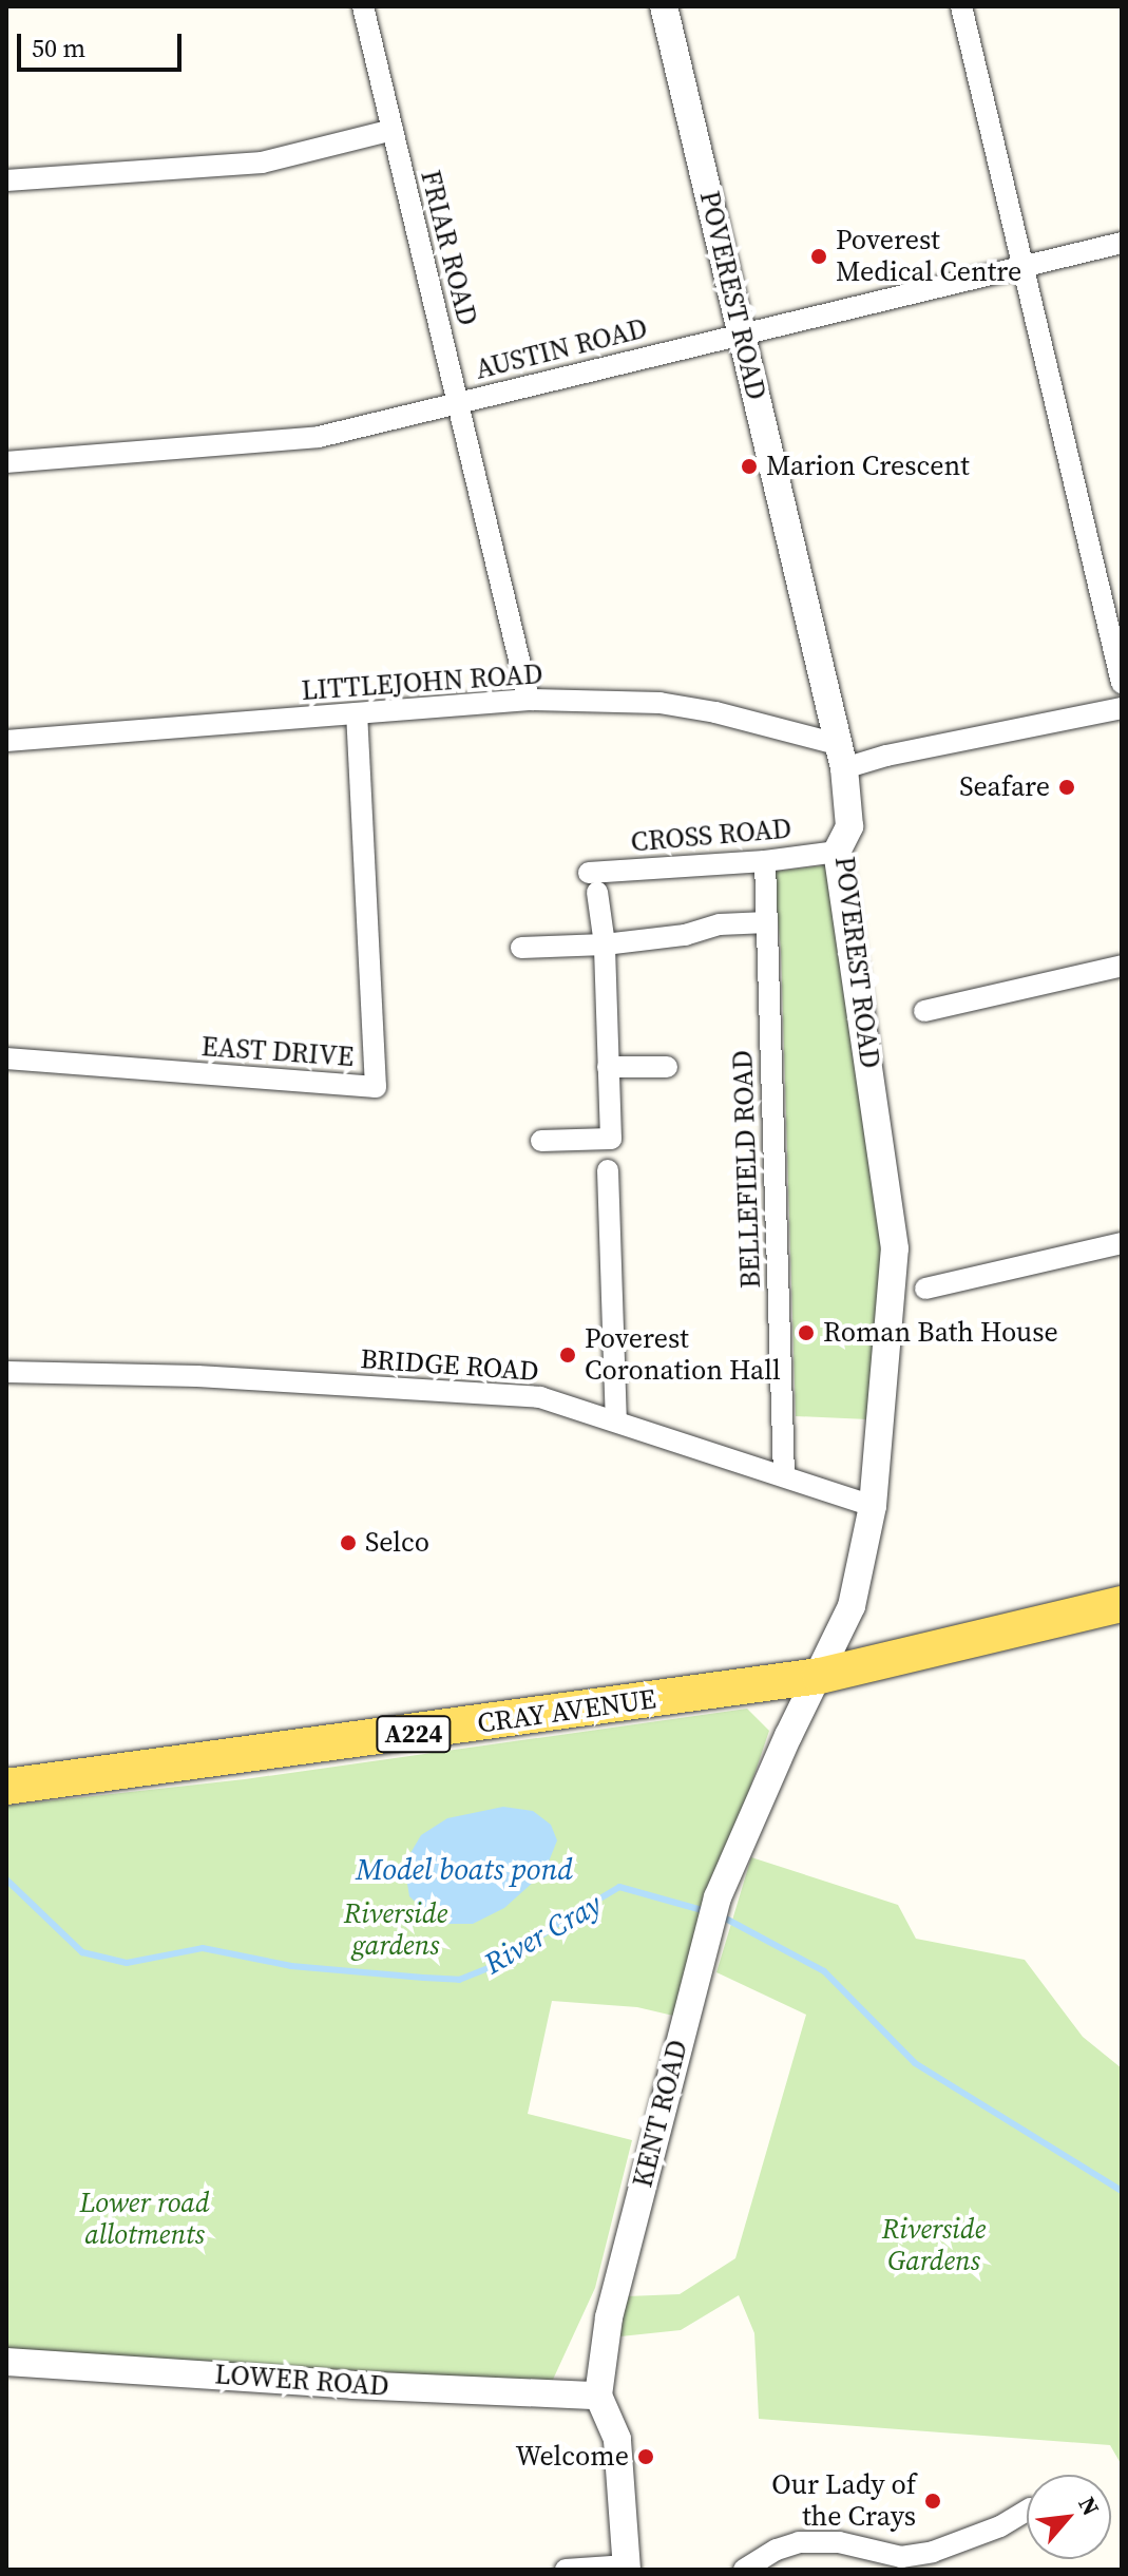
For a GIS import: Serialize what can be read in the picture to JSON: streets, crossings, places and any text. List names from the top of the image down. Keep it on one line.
{"streets":{"main road":["CRAY AVENUE","A224"],"street":["FRIAR ROAD","POVEREST ROAD","AUSTIN ROAD","LITTLEJOHN ROAD","CROSS ROAD","EAST DRIVE","BELLEFIELD ROAD","BRIDGE ROAD","KENT ROAD","LOWER ROAD"]},"crossings":[["FRIAR ROAD","AUSTIN ROAD"],["FRIAR ROAD","LITTLEJOHN ROAD"],["POVEREST ROAD","AUSTIN ROAD"],["POVEREST ROAD","LITTLEJOHN ROAD"],["POVEREST ROAD","CROSS ROAD"],["POVEREST ROAD","BRIDGE ROAD"],["POVEREST ROAD","CRAY AVENUE"],["POVEREST ROAD","KENT ROAD"],["LITTLEJOHN ROAD","EAST DRIVE"],["CROSS ROAD","BELLEFIELD ROAD"],["BELLEFIELD ROAD","BRIDGE ROAD"],["CRAY AVENUE","KENT ROAD"],["KENT ROAD","LOWER ROAD"]],"water":["Model boats pond","River Cray"],"parks":["Riverside gardens","Lower road allotments","Riverside Gardens"],"places":["Poverest Medical Centre","Marion Crescent","Seafare","Roman Bath House","Poverest Coronation Hall","Selco","Welcome","Our Lady of the Crays"],"scale_bar":"50 m","north":"top right"}
